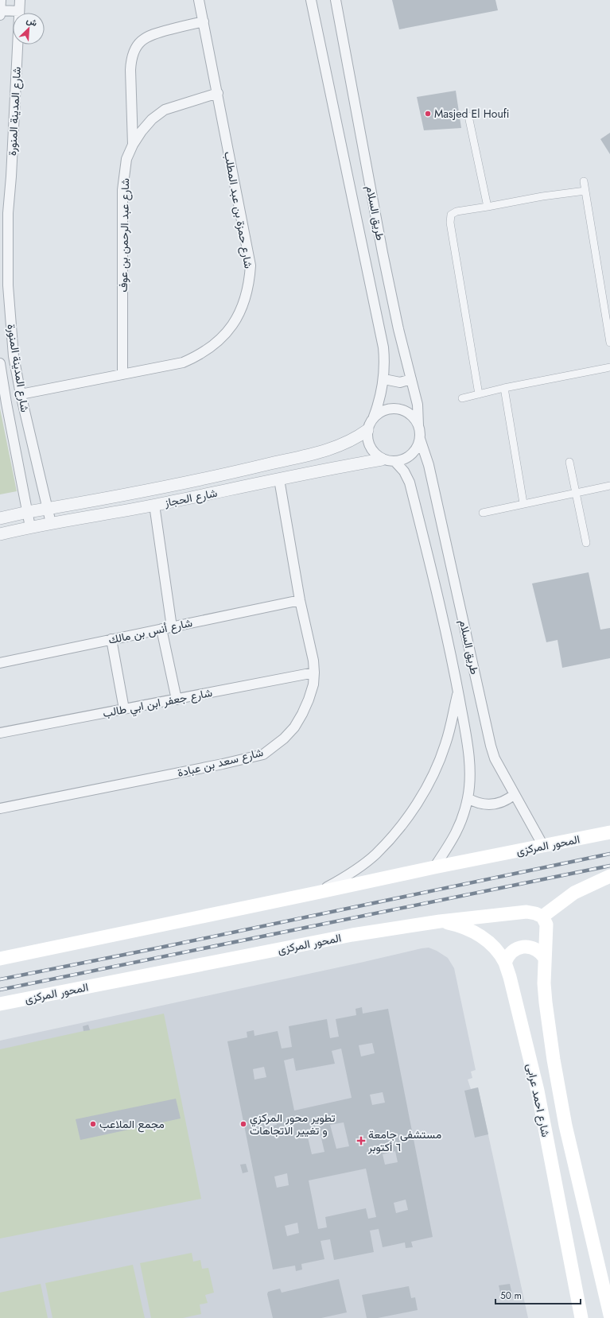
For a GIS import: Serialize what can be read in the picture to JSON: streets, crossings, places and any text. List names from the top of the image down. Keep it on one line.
{"streets":{"main road":["المحور المركزى","شارع احمد عرابى"],"street":["شارع المدينة المنورة","شارع حمزة بن عبد المطلب","طريق السلام","شارع عبد الرحمن بن عوف","شارع الحجاز","شارع أنس بن مالك","شارع جعفر ابن ابي طالب","شارع سعد بن عبادة"]},"crossings":[["شارع المدينة المنورة","شارع حمزة بن عبد المطلب"],["شارع المدينة المنورة","شارع الحجاز"],["شارع حمزة بن عبد المطلب","شارع عبد الرحمن بن عوف"],["طريق السلام","شارع الحجاز"],["طريق السلام","المحور المركزى"],["شارع الحجاز","شارع سعد بن عبادة"],["شارع أنس بن مالك","شارع سعد بن عبادة"],["شارع جعفر ابن ابي طالب","شارع سعد بن عبادة"],["المحور المركزى","شارع احمد عرابى"]],"places":{"other":["Masjed El Houfi","مجمع الملاعب","تطوير محور المركزي و تغيير الاتجاهات"],"health":["مستشفى جامعة ٦ أكتوبر"]},"scale_bar":"50 m","north":"top right"}
